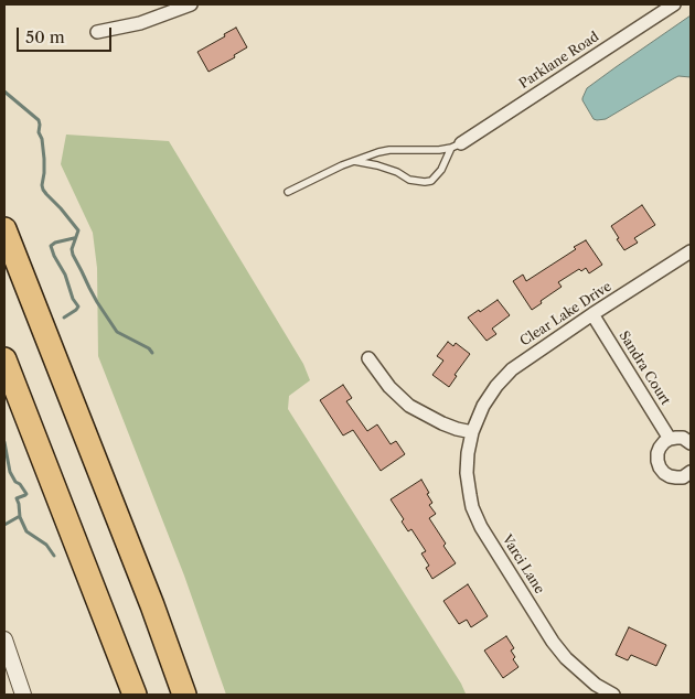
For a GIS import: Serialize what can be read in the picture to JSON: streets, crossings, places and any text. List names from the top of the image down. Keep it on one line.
{"streets":{"street":["Parklane Road","Clear Lake Drive","Sandra Court","Varci Lane"]},"crossings":[["Clear Lake Drive","Sandra Court"],["Clear Lake Drive","Varci Lane"]],"scale_bar":"50 m"}
